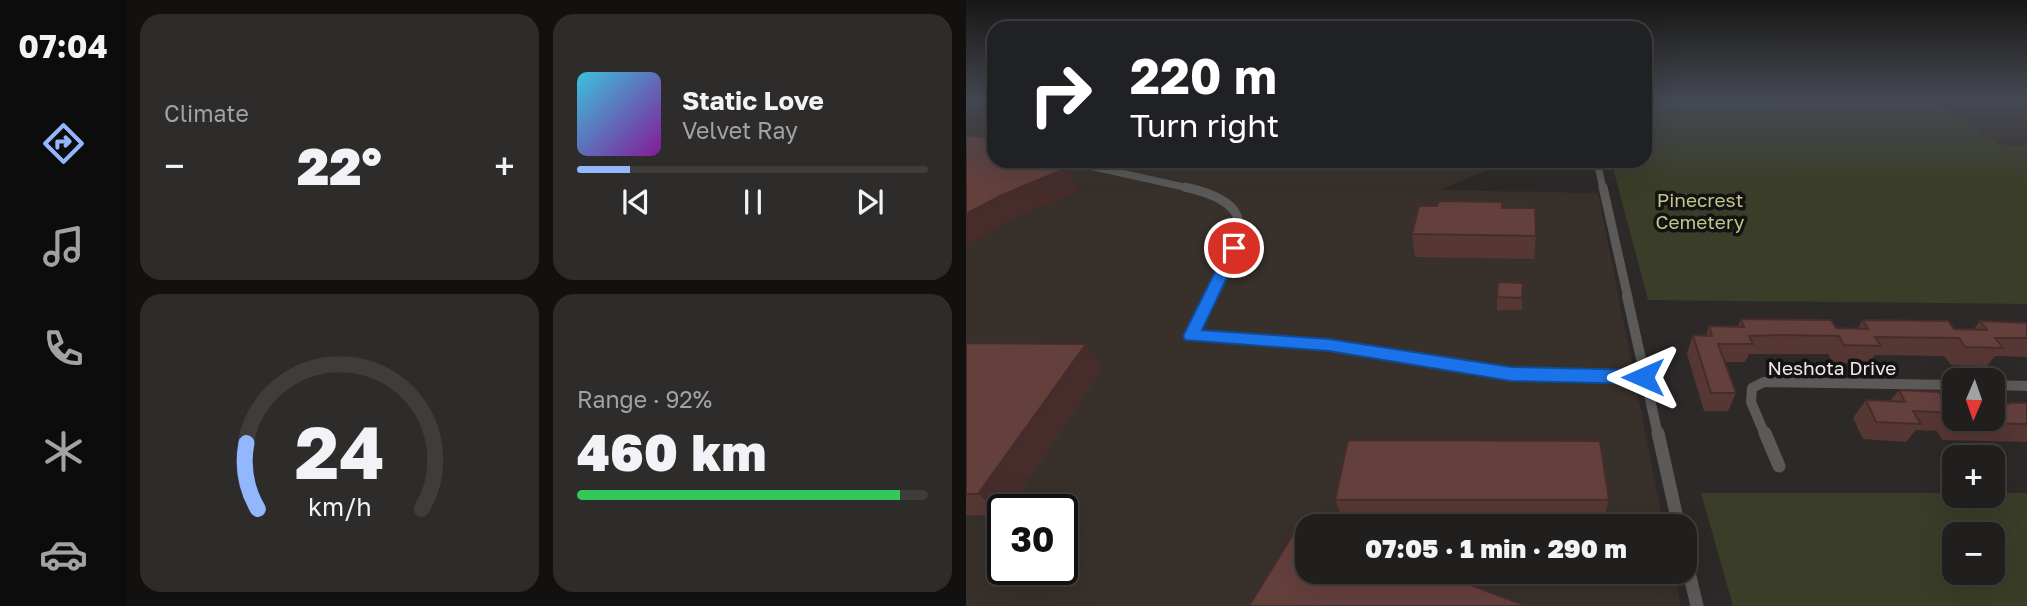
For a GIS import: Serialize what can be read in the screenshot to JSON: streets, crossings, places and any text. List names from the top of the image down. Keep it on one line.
{"streets":{"street":["Neshota Drive"]},"parks":["Pinecrest Cemetery"],"north":"bottom","page":{"tabs":"07:04","tile":["Climate",["Range · 92%","460 km"]],"turn":["220 m","Turn right"],"song":["Static Love","Velvet Ray"],"heat":["−","22°","+"],"map_buttons":["+","−"],"limit":"30","trip":"07:05 · 1 min · 290 m","gauge":["24","km/h"]}}
